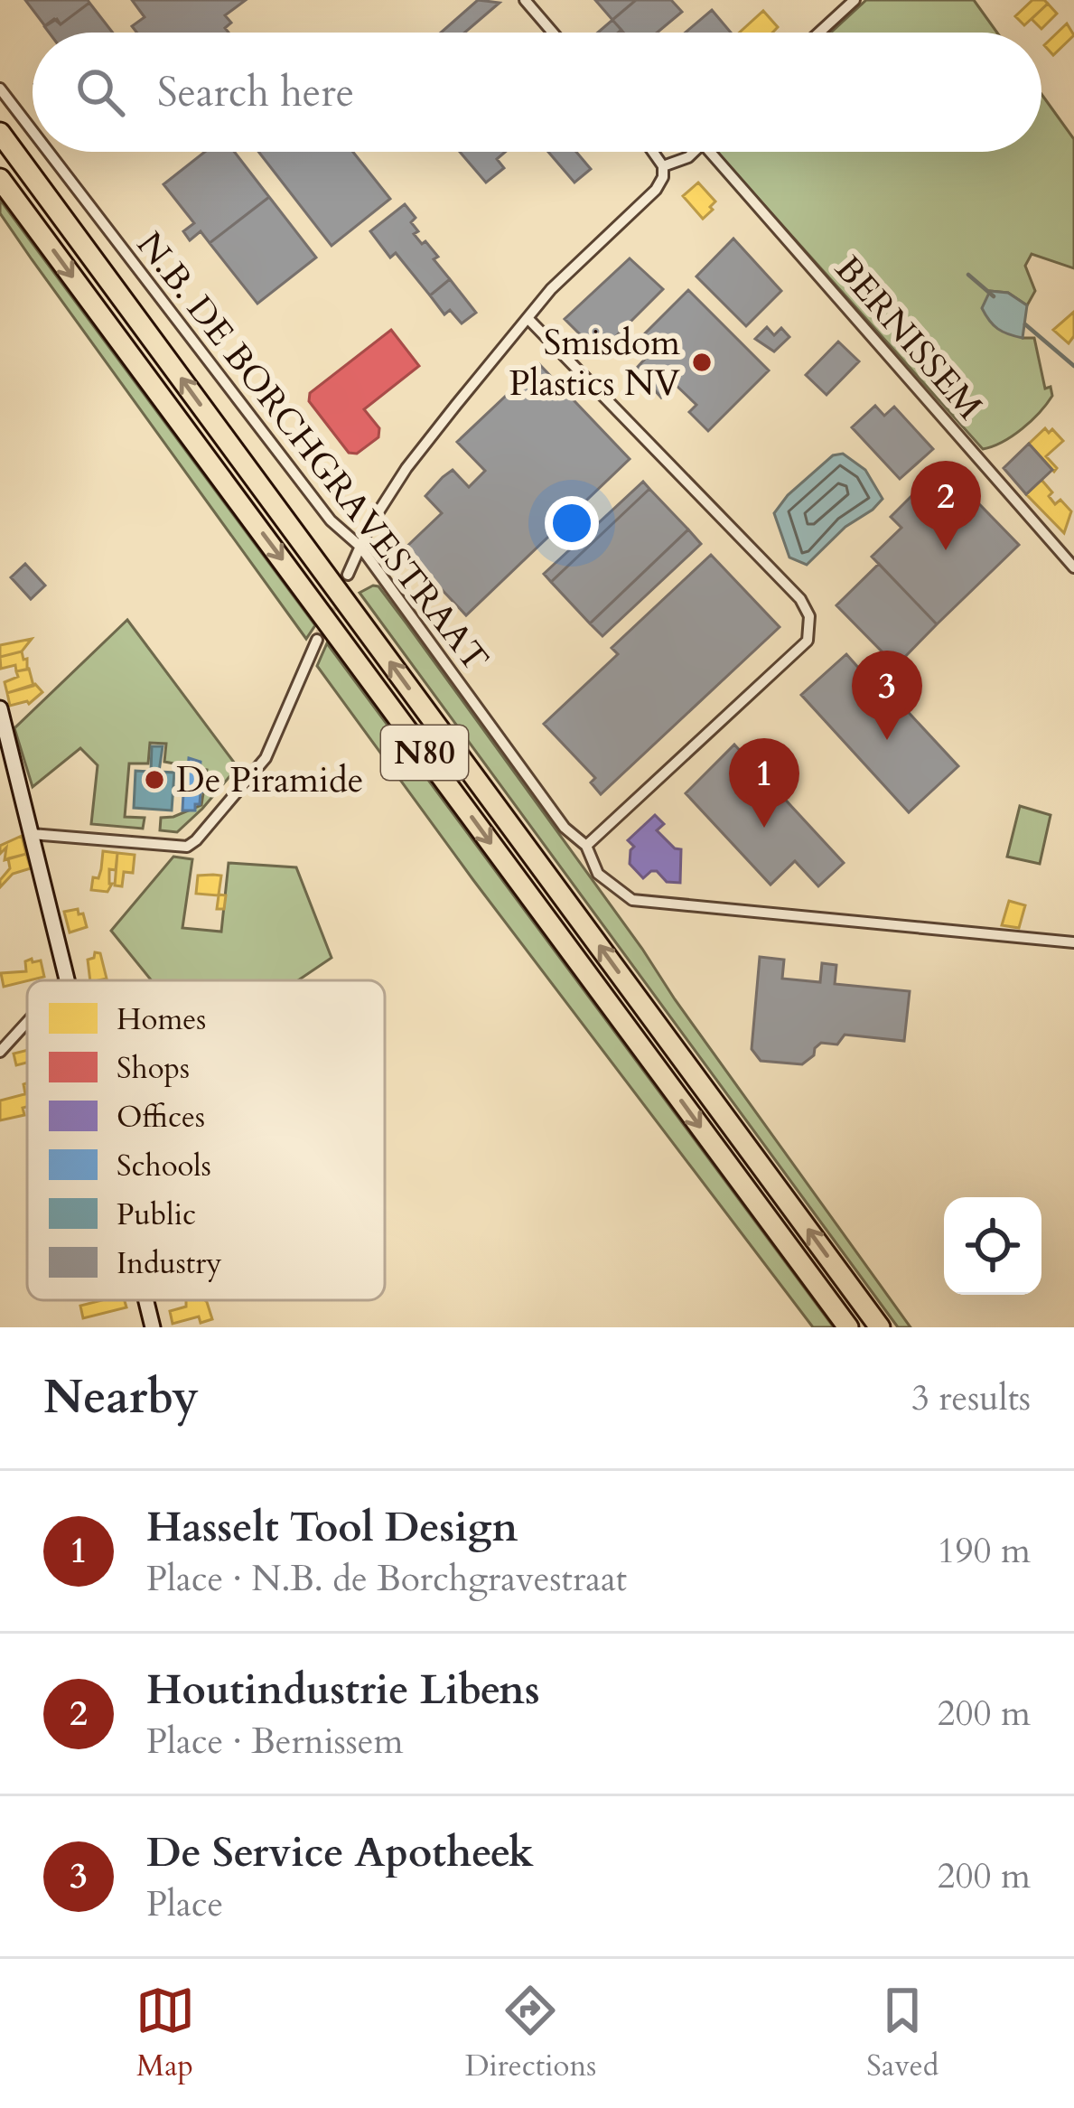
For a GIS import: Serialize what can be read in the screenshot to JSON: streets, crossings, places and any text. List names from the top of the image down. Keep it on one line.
{"streets":{"highway":["N80"],"street":["BERNISSEM","N.B. DE BORCHGRAVESTRAAT"]},"places":["Smisdom Plastics NV","De Piramide"],"legend":["Homes","Shops","Offices","Schools","Public","Industry"],"page":{"search":"Search here","pins":["2","3","1"],"heading":["Nearby","3 results"],"list":[{"mark":"1","name":"Hasselt Tool Design","note":"Place · N.B. de Borchgravestraat","value":"190 m"},{"mark":"2","name":"Houtindustrie Libens","note":"Place · Bernissem","value":"200 m"},{"mark":"3","name":"De Service Apotheek","note":"Place","value":"200 m"}],"nav":["Map","Directions","Saved"]}}
